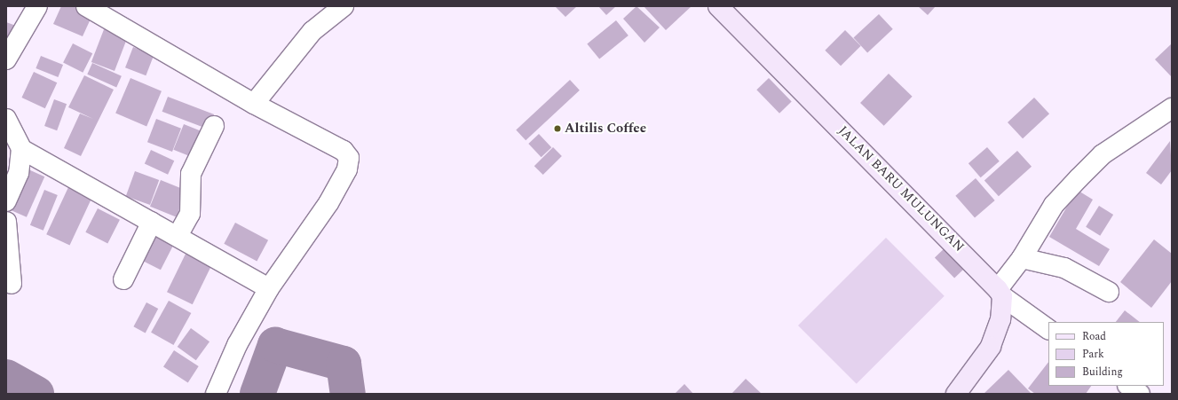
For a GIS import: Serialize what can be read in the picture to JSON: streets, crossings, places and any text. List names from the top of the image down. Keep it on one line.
{"streets":{"main road":["JALAN BARU MULUNGAN"]},"places":["Altilis Coffee"],"legend":["Road","Park","Building"]}
